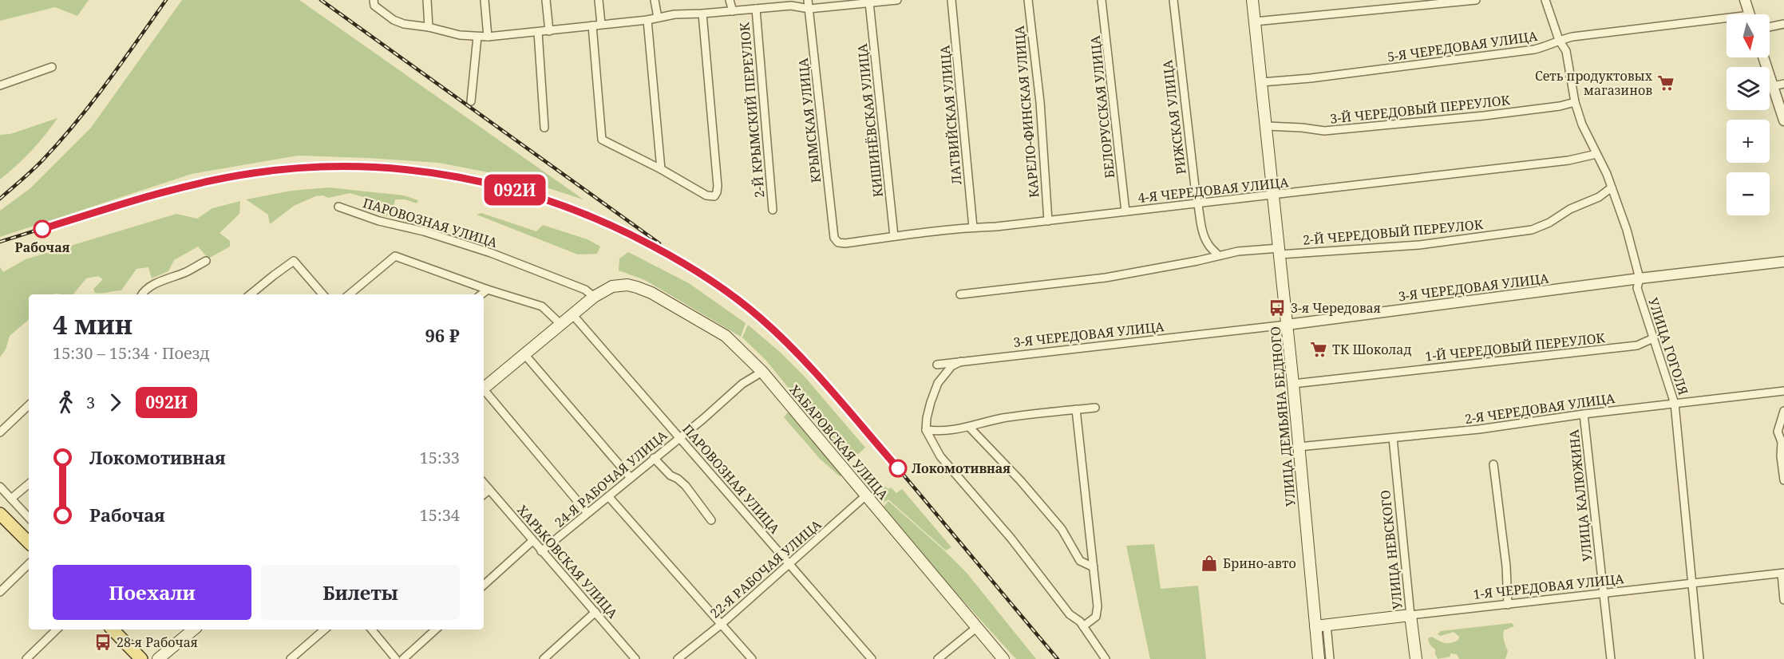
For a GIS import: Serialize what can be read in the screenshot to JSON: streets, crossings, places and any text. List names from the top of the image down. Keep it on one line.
{"streets":{"main road":["УЛИЦА ДЕМЬЯНА БЕДНОГО","ХАБАРОВСКАЯ УЛИЦА","УЛИЦА НЕВСКОГО","1-Я ЧЕРЕДОВАЯ УЛИЦА"],"street":["5-Я ЧЕРЕДОВАЯ УЛИЦА","БЕЛОРУССКАЯ УЛИЦА","3-Й ЧЕРЕДОВЫЙ ПЕРЕУЛОК","2-Й КРЫМСКИЙ ПЕРЕУЛОК","КАРЕЛО-ФИНСКАЯ УЛИЦА","ЛАТВИЙСКАЯ УЛИЦА","РИЖСКАЯ УЛИЦА","КРЫМСКАЯ УЛИЦА","КИШИНЁВСКАЯ УЛИЦА","4-Я ЧЕРЕДОВАЯ УЛИЦА","ПАРОВОЗНАЯ УЛИЦА","2-Й ЧЕРЕДОВЫЙ ПЕРЕУЛОК","3-Я ЧЕРЕДОВАЯ УЛИЦА","УЛИЦА ГОГОЛЯ","1-Й ЧЕРЕДОВЫЙ ПЕРЕУЛОК","2-Я ЧЕРЕДОВАЯ УЛИЦА","24-Я РАБОЧАЯ УЛИЦА","УЛИЦА КАЛЮЖИНА","ХАРЬКОВСКАЯ УЛИЦА","22-Я РАБОЧАЯ УЛИЦА"]},"crossings":[["5-Я ЧЕРЕДОВАЯ УЛИЦА","УЛИЦА ГОГОЛЯ"],["5-Я ЧЕРЕДОВАЯ УЛИЦА","УЛИЦА ДЕМЬЯНА БЕДНОГО"],["БЕЛОРУССКАЯ УЛИЦА","4-Я ЧЕРЕДОВАЯ УЛИЦА"],["3-Й ЧЕРЕДОВЫЙ ПЕРЕУЛОК","УЛИЦА ГОГОЛЯ"],["3-Й ЧЕРЕДОВЫЙ ПЕРЕУЛОК","УЛИЦА ДЕМЬЯНА БЕДНОГО"],["КАРЕЛО-ФИНСКАЯ УЛИЦА","4-Я ЧЕРЕДОВАЯ УЛИЦА"],["ЛАТВИЙСКАЯ УЛИЦА","4-Я ЧЕРЕДОВАЯ УЛИЦА"],["РИЖСКАЯ УЛИЦА","4-Я ЧЕРЕДОВАЯ УЛИЦА"],["РИЖСКАЯ УЛИЦА","2-Й ЧЕРЕДОВЫЙ ПЕРЕУЛОК"],["КРЫМСКАЯ УЛИЦА","4-Я ЧЕРЕДОВАЯ УЛИЦА"],["КИШИНЁВСКАЯ УЛИЦА","4-Я ЧЕРЕДОВАЯ УЛИЦА"],["4-Я ЧЕРЕДОВАЯ УЛИЦА","УЛИЦА ГОГОЛЯ"],["4-Я ЧЕРЕДОВАЯ УЛИЦА","УЛИЦА ДЕМЬЯНА БЕДНОГО"],["ПАРОВОЗНАЯ УЛИЦА","ХАБАРОВСКАЯ УЛИЦА"],["ПАРОВОЗНАЯ УЛИЦА","24-Я РАБОЧАЯ УЛИЦА"],["ПАРОВОЗНАЯ УЛИЦА","22-Я РАБОЧАЯ УЛИЦА"],["2-Й ЧЕРЕДОВЫЙ ПЕРЕУЛОК","УЛИЦА ГОГОЛЯ"],["2-Й ЧЕРЕДОВЫЙ ПЕРЕУЛОК","УЛИЦА ДЕМЬЯНА БЕДНОГО"],["3-Я ЧЕРЕДОВАЯ УЛИЦА","УЛИЦА ГОГОЛЯ"],["3-Я ЧЕРЕДОВАЯ УЛИЦА","УЛИЦА ДЕМЬЯНА БЕДНОГО"],["УЛИЦА ГОГОЛЯ","1-Й ЧЕРЕДОВЫЙ ПЕРЕУЛОК"],["УЛИЦА ГОГОЛЯ","2-Я ЧЕРЕДОВАЯ УЛИЦА"],["УЛИЦА ГОГОЛЯ","1-Я ЧЕРЕДОВАЯ УЛИЦА"],["1-Й ЧЕРЕДОВЫЙ ПЕРЕУЛОК","УЛИЦА ДЕМЬЯНА БЕДНОГО"],["2-Я ЧЕРЕДОВАЯ УЛИЦА","УЛИЦА ДЕМЬЯНА БЕДНОГО"],["2-Я ЧЕРЕДОВАЯ УЛИЦА","УЛИЦА КАЛЮЖИНА"],["2-Я ЧЕРЕДОВАЯ УЛИЦА","УЛИЦА НЕВСКОГО"],["УЛИЦА ДЕМЬЯНА БЕДНОГО","1-Я ЧЕРЕДОВАЯ УЛИЦА"],["ХАБАРОВСКАЯ УЛИЦА","24-Я РАБОЧАЯ УЛИЦА"],["ХАБАРОВСКАЯ УЛИЦА","22-Я РАБОЧАЯ УЛИЦА"],["24-Я РАБОЧАЯ УЛИЦА","ХАРЬКОВСКАЯ УЛИЦА"],["УЛИЦА КАЛЮЖИНА","1-Я ЧЕРЕДОВАЯ УЛИЦА"],["УЛИЦА НЕВСКОГО","1-Я ЧЕРЕДОВАЯ УЛИЦА"]],"places":{"supermarket":["Сеть продуктовых магазинов","ТК Шоколад"],"other":["Рабочая","Локомотивная"],"bus stop":["3-я Чередовая","28-я Рабочая"],"shop":["Брино-авто"]},"north":"bottom","page":{"on_map":"092И","map_buttons":["+","−"],"heading":["4 мин","15:30 – 15:34 · Поезд","96 ₽"],"legs":["3","092И"],"list":[{"name":"Локомотивная","value":"15:33"},{"name":"Рабочая","value":"15:34"}],"buttons":["Поехали","Билеты"]}}
